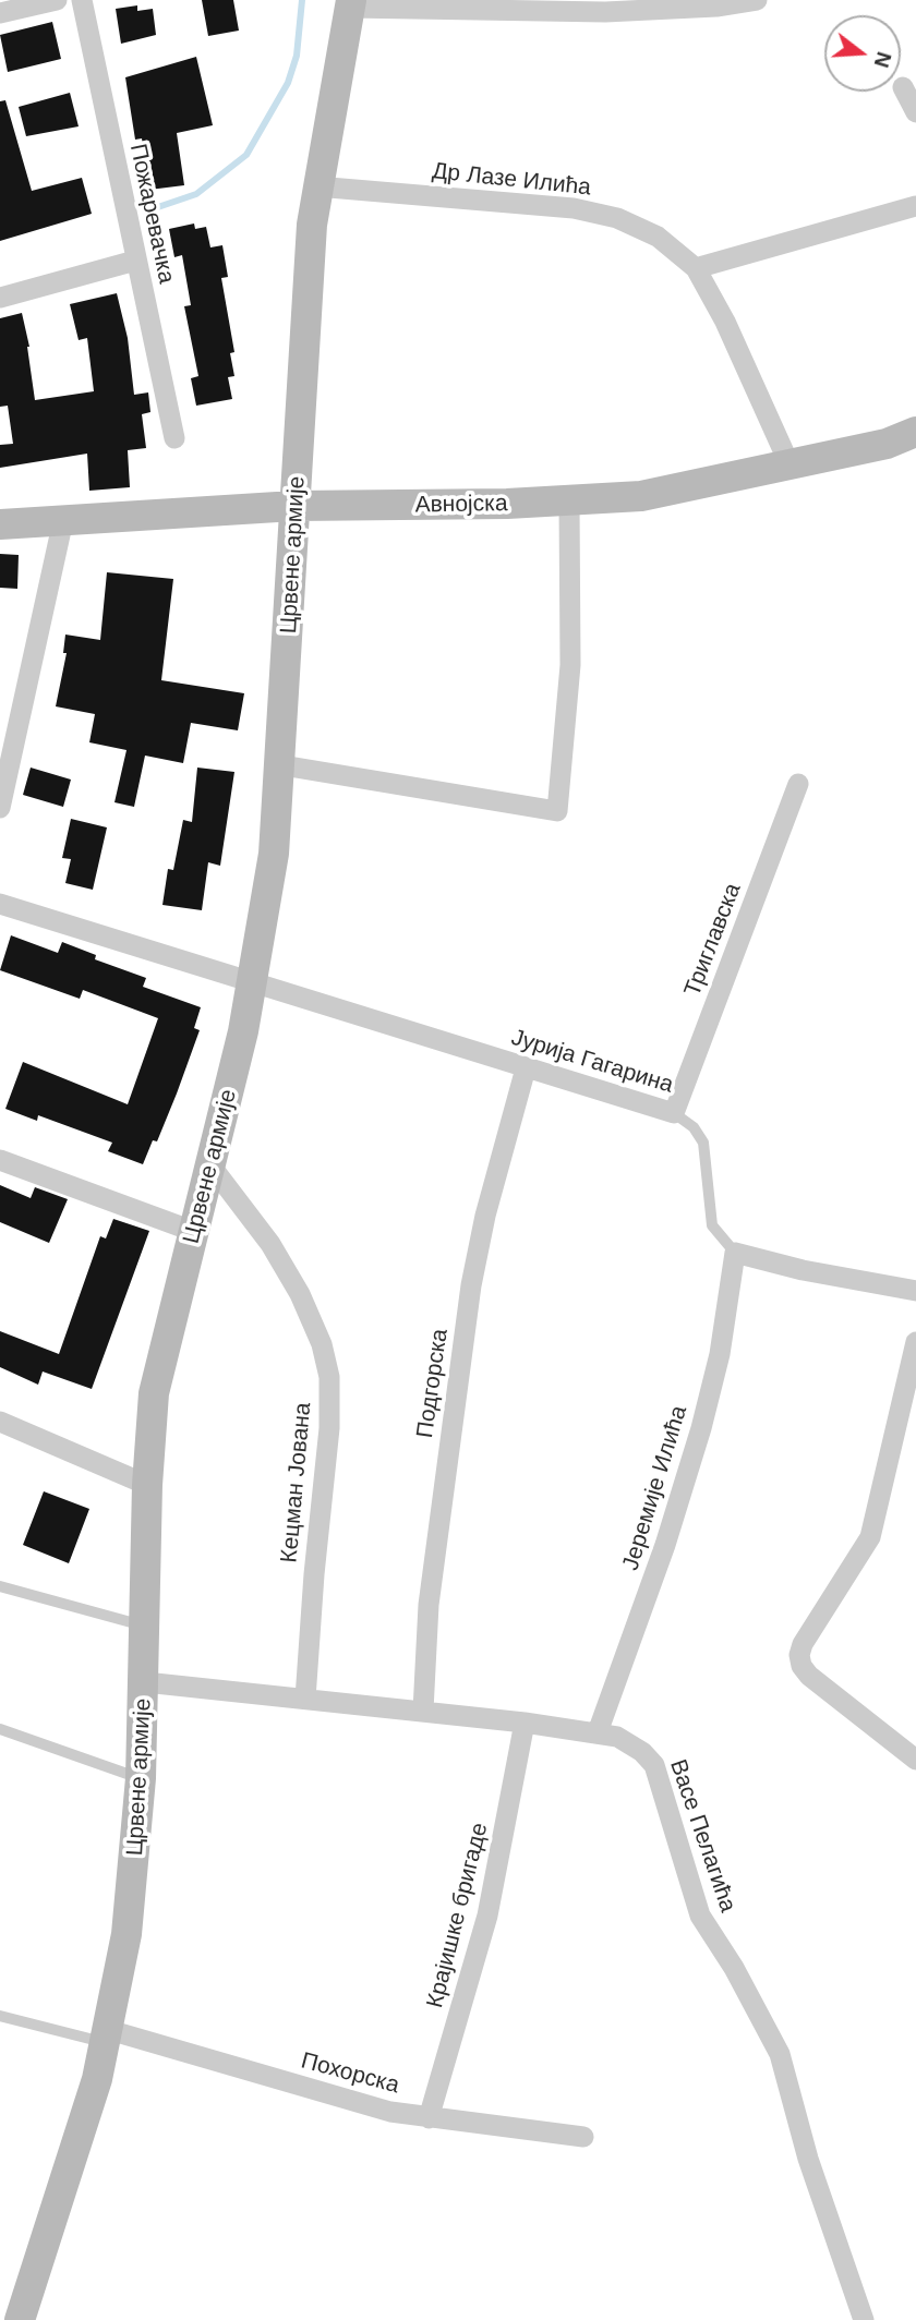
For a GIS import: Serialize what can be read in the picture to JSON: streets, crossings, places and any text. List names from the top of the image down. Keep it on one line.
{"streets":{"main road":["Авнојска","Црвене армије"],"street":["Др Лазе Илића","Пожаревачка","Триглавска","Јурија Гагарина","Подгорска","Кецман Јована","Јеремије Илића","Васе Пелагића","Крајишке бригаде","Похорска"]},"crossings":[["Др Лазе Илића","Авнојска"],["Др Лазе Илића","Црвене армије"],["Авнојска","Црвене армије"],["Црвене армије","Јурија Гагарина"],["Црвене армије","Кецман Јована"],["Црвене армије","Васе Пелагића"],["Црвене армије","Похорска"],["Триглавска","Јурија Гагарина"],["Јурија Гагарина","Подгорска"],["Јурија Гагарина","Јеремије Илића"],["Подгорска","Васе Пелагића"],["Кецман Јована","Васе Пелагића"],["Јеремије Илића","Васе Пелагића"],["Васе Пелагића","Крајишке бригаде"],["Крајишке бригаде","Похорска"]],"north":"right"}
